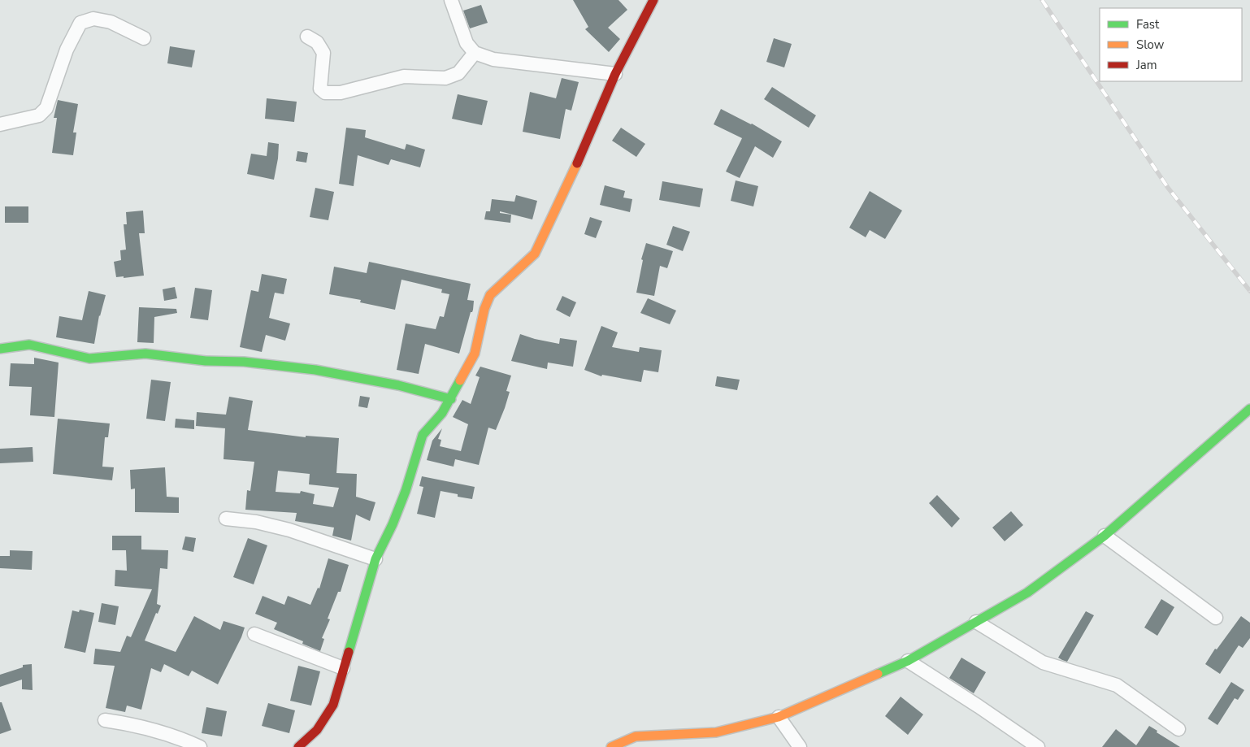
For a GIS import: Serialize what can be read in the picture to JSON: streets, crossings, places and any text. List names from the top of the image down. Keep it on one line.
{"legend":["Fast","Slow","Jam"]}
